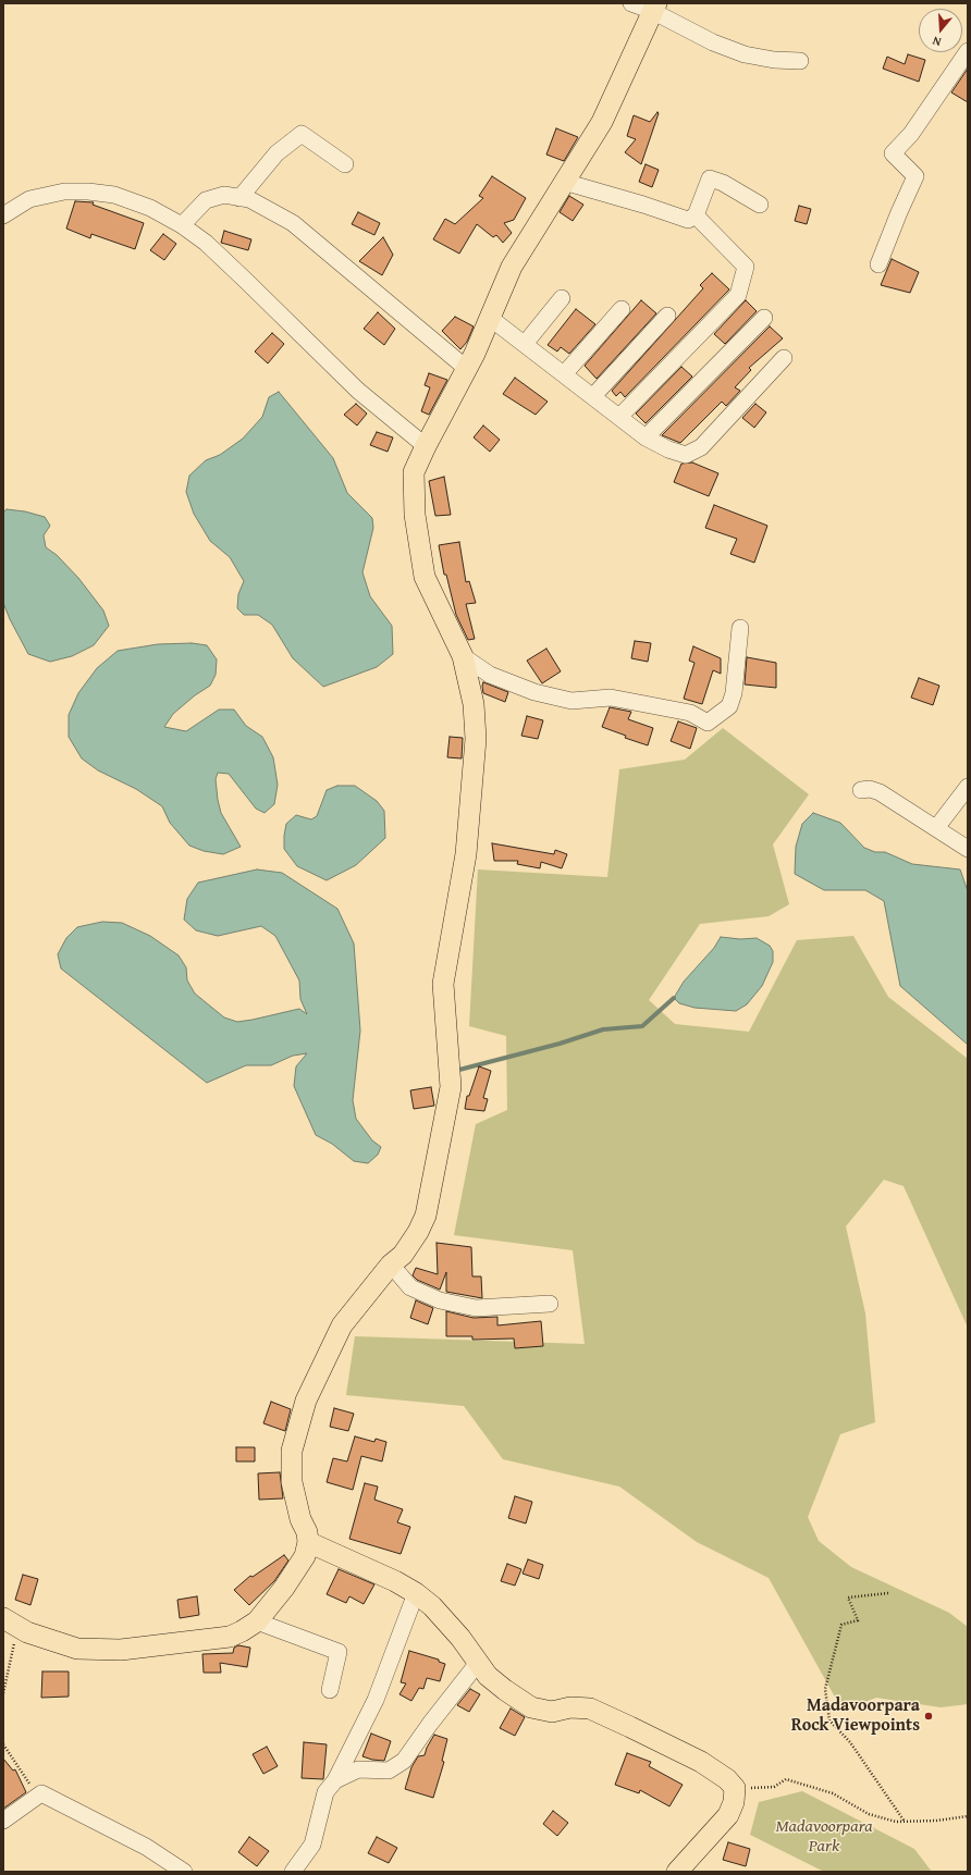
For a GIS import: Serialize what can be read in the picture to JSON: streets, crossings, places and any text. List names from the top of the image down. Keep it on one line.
{"parks":["Madavoorpara Park"],"places":["Madavoorpara Rock Viewpoints"],"north":"bottom"}
